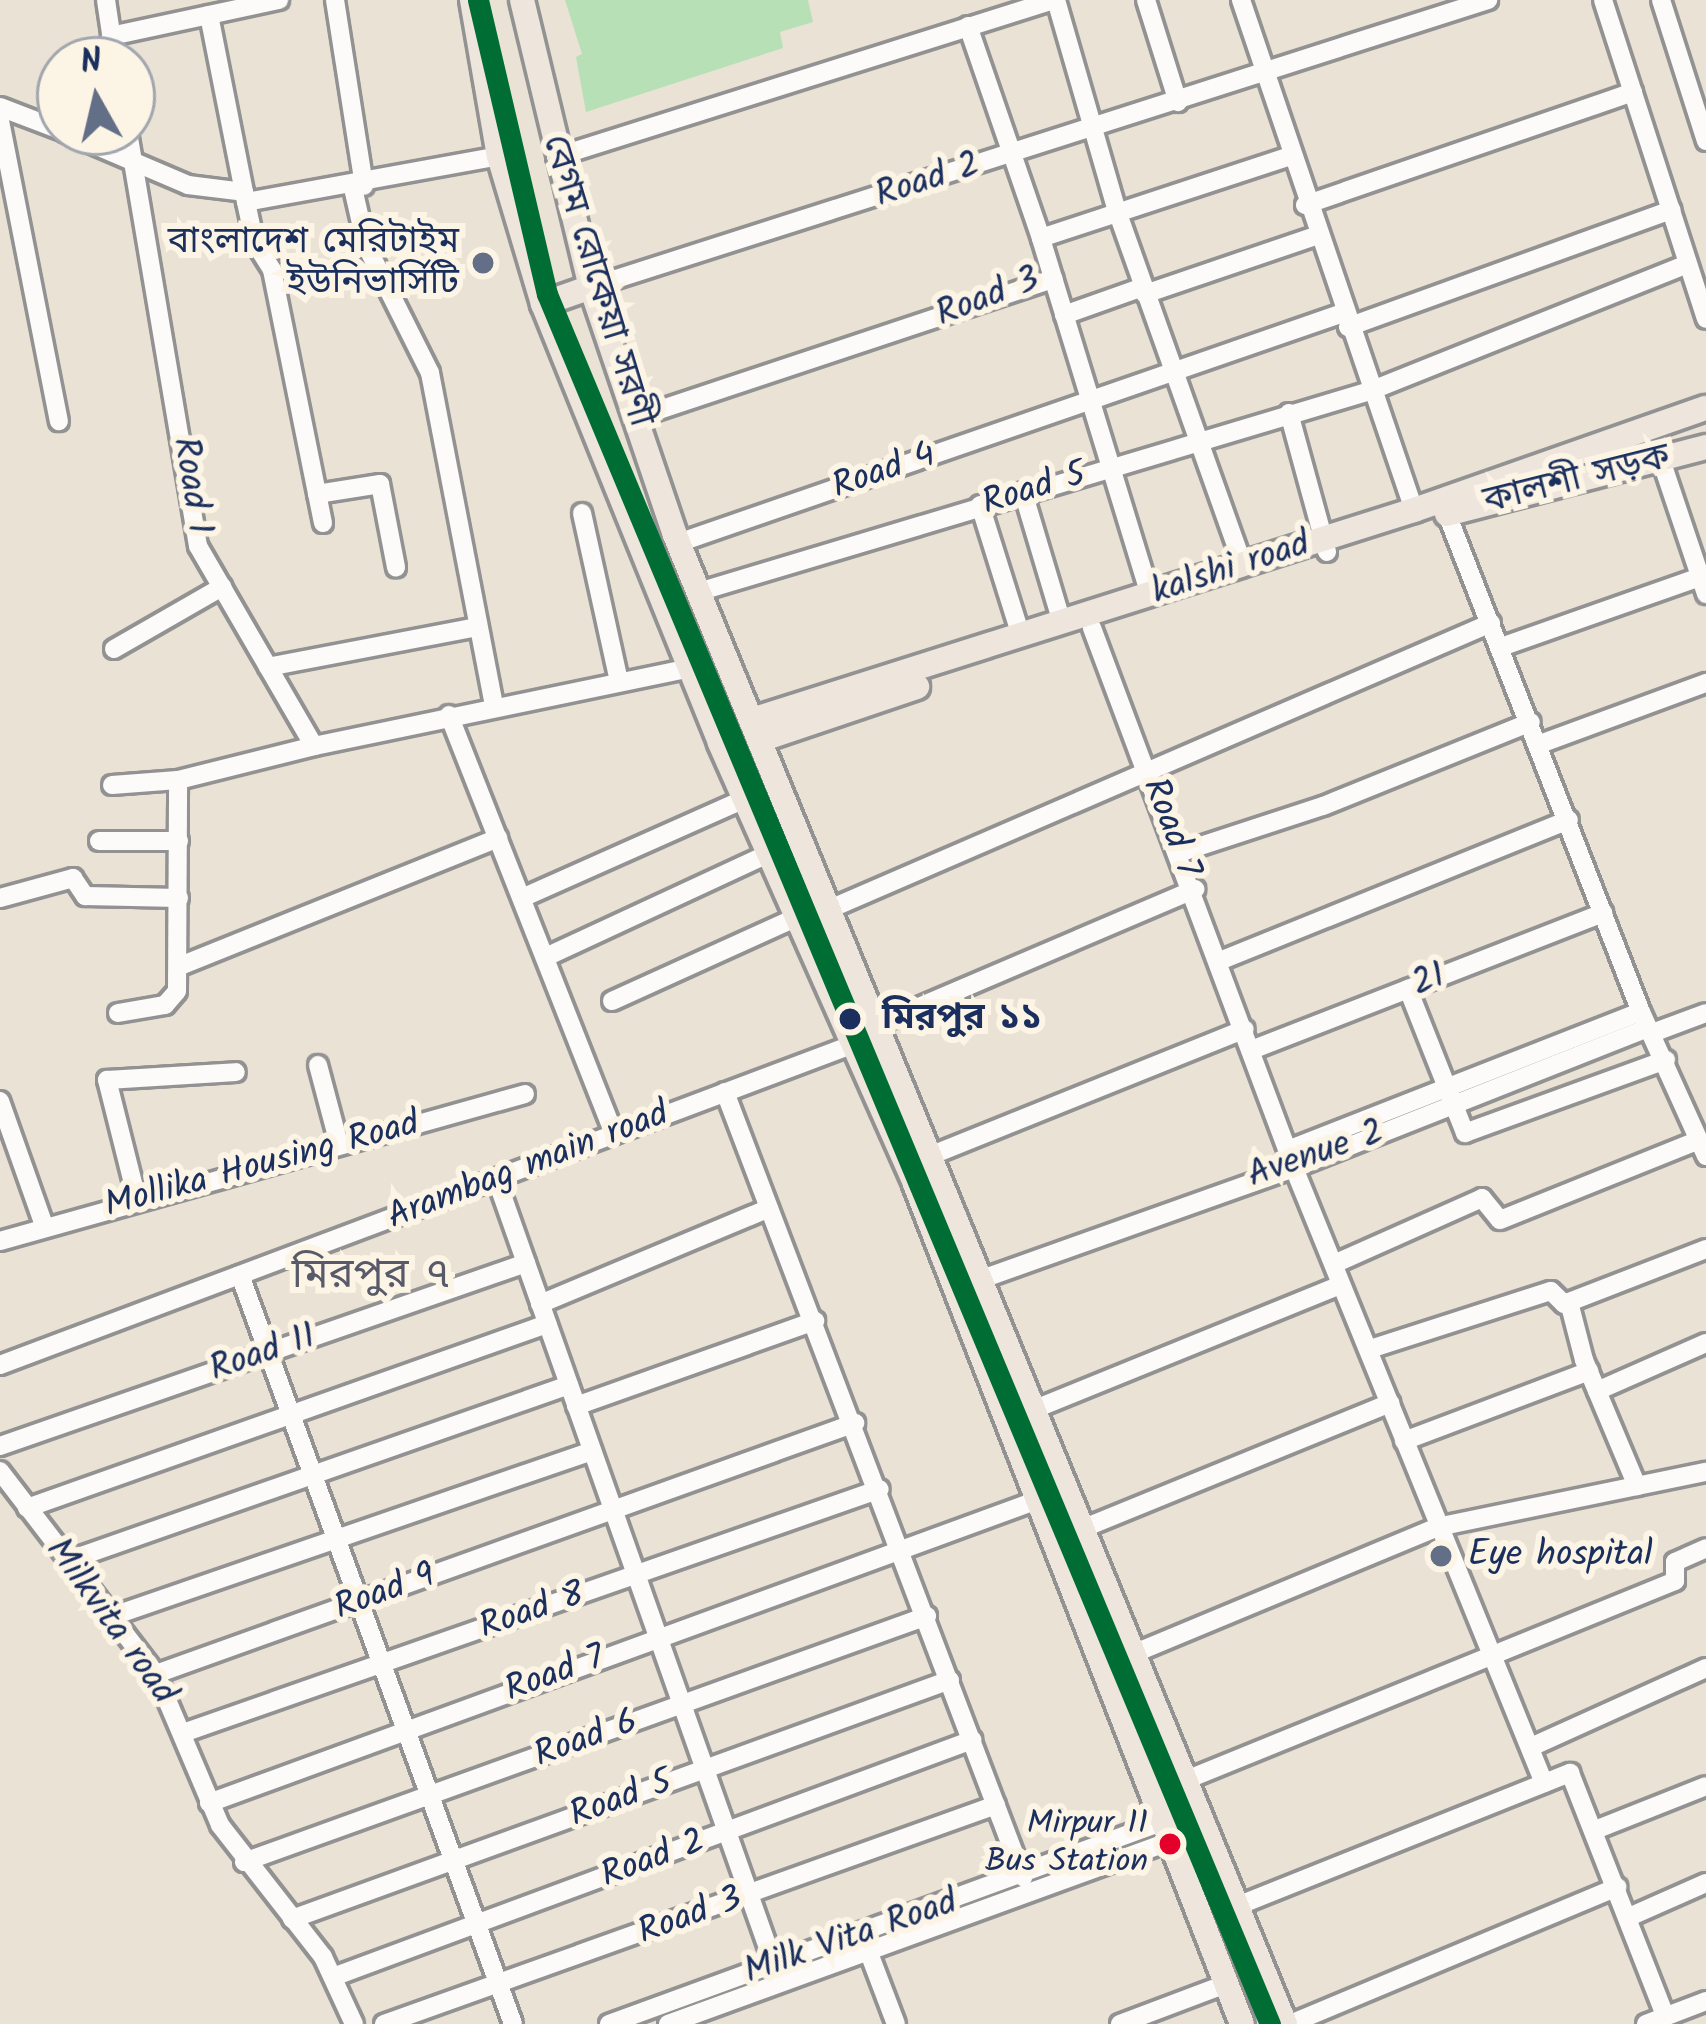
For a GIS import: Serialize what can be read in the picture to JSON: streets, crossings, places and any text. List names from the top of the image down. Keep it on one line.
{"streets":{"main road":["বেগম রোকেয়া সরণী","কালশী সড়ক","kalshi road"],"street":["Road 2","Road 3","Road 4","Road 1","Road 5","Road 7","21","Avenue 2","Mollika Housing Road","Arambag main road","Road 11","Road 9","Road 8","Milkvita road","Road 6","Milk Vita Road"]},"crossings":[["Road 2","বেগম রোকেয়া সরণী"],["Road 2","Milkvita road"],["বেগম রোকেয়া সরণী","Road 3"],["বেগম রোকেয়া সরণী","Road 4"],["বেগম রোকেয়া সরণী","Road 5"],["বেগম রোকেয়া সরণী","kalshi road"],["বেগম রোকেয়া সরণী","Road 7"],["বেগম রোকেয়া সরণী","Avenue 2"],["বেগম রোকেয়া সরণী","Arambag main road"],["বেগম রোকেয়া সরণী","Milk Vita Road"],["কালশী সড়ক","kalshi road"],["Road 5","Milkvita road"],["Road 7","21"],["Road 7","Avenue 2"],["Road 7","Milkvita road"],["Road 9","Milkvita road"],["Road 8","Milkvita road"],["Milkvita road","Road 6"]],"districts":["মিরপুর ৭"],"places":["বাংলাদেশ মেরিটাইম ইউনিভার্সিটি","মিরপুর ১১","Eye hospital","Mirpur 11 Bus Station"],"lines":["metro line 6"],"north":"top"}
